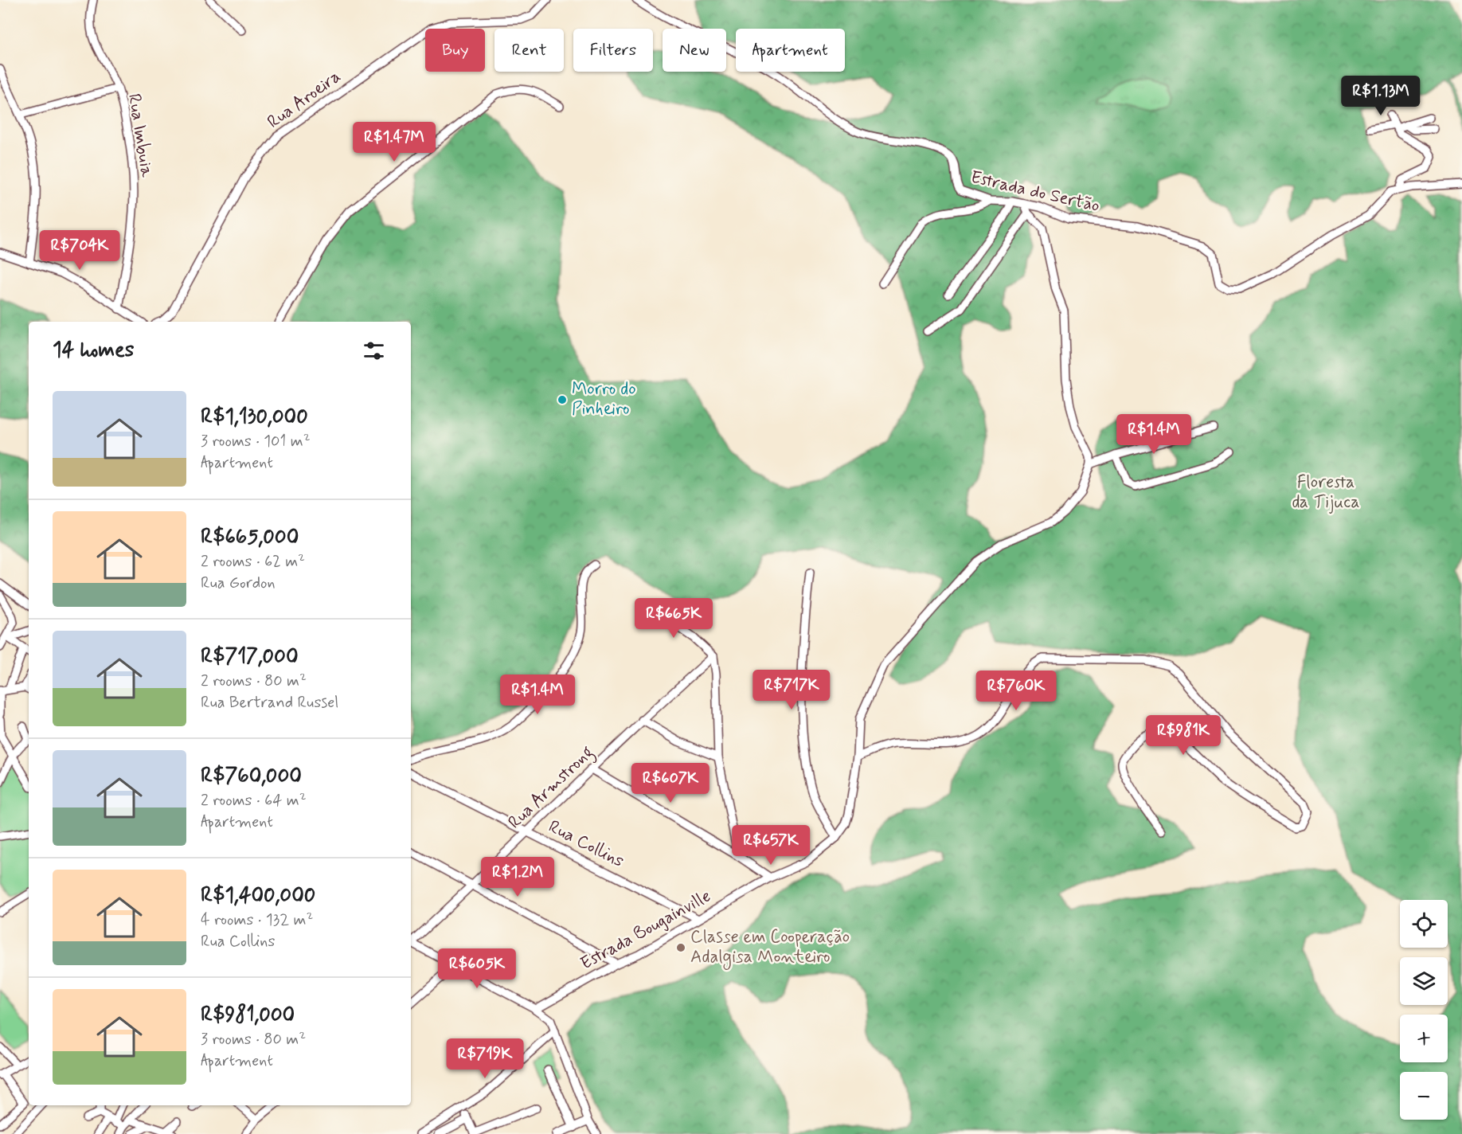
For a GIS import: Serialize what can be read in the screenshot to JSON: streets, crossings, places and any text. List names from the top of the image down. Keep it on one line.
{"streets":{"street":["Rua Aroeira","Rua Imbuia","Estrada do Sertão","Rua Armstrong","Rua Collins","Estrada Bougainville"]},"crossings":[["Rua Armstrong","Rua Collins"],["Rua Collins","Estrada Bougainville"]],"parks":["Floresta da Tijuca"],"places":["Morro do Pinheiro","Classe em Cooperação Adalgisa Monteiro"],"page":{"chip":["Buy","Rent","Filters","New","Apartment"],"price":["R$1.13M","R$1.47M","R$704K","R$1.4M","R$665K","R$717K","R$760K","R$1.4M","R$981K","R$607K","R$657K","R$1.2M","R$605K","R$719K"],"heading":"14 homes","list":[{"name":"R$1,130,000","note":"3 rooms · 101 m² · Apartment"},{"name":"R$665,000","note":"2 rooms · 62 m² · Rua Gordon"},{"name":"R$717,000","note":"2 rooms · 80 m² · Rua Bertrand Russel"},{"name":"R$760,000","note":"2 rooms · 64 m² · Apartment"},{"name":"R$1,400,000","note":"4 rooms · 132 m² · Rua Collins"},{"name":"R$981,000","note":"3 rooms · 80 m² · Apartment"}],"map_buttons":["+","−"]}}
